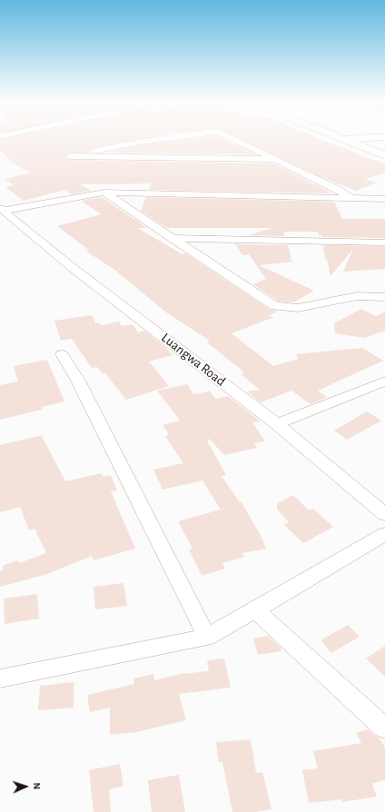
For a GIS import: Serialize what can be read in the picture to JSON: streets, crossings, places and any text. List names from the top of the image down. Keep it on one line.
{"streets":{"street":["Luangwa Road"]},"north":"right"}
